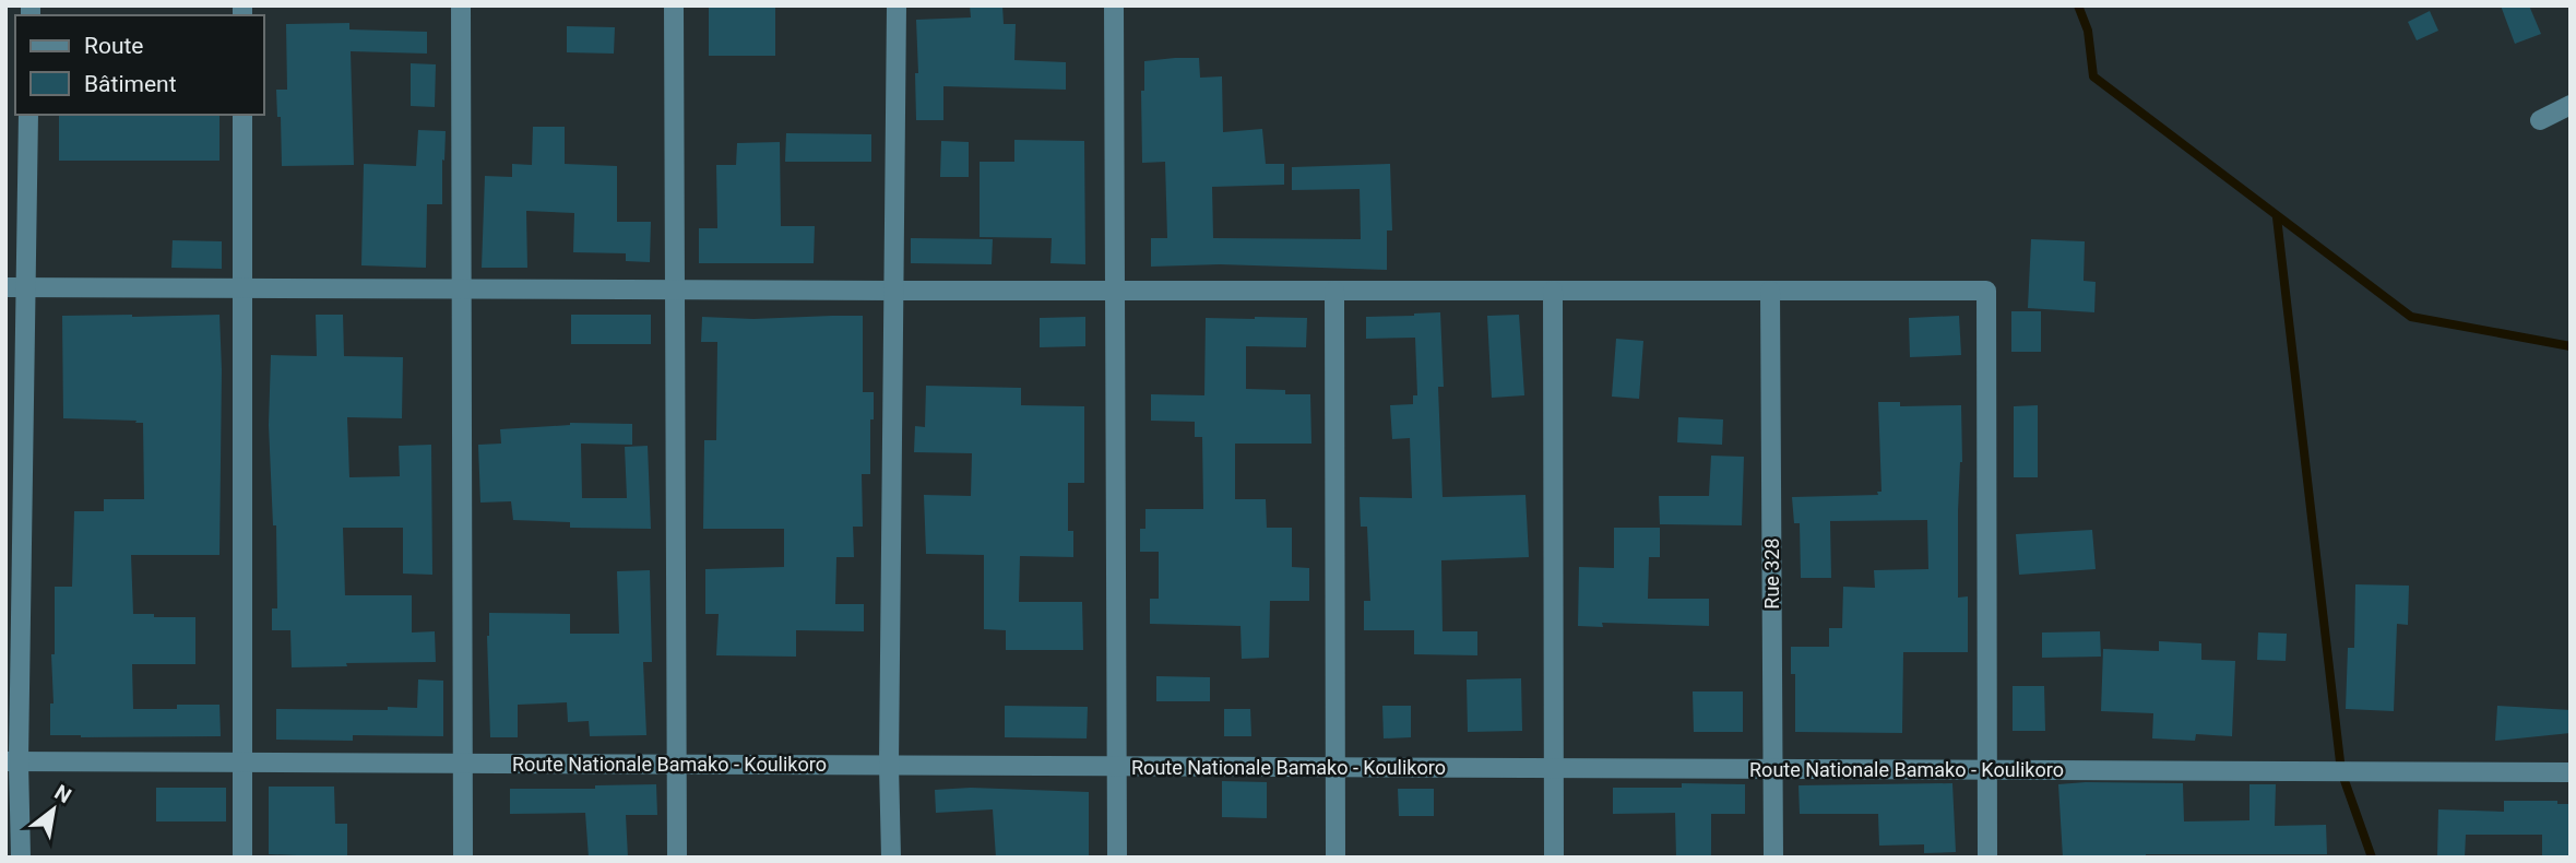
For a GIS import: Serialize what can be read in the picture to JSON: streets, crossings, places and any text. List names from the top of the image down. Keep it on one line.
{"streets":{"street":["Rue 328","Route Nationale Bamako - Koulikoro"]},"crossings":[["Rue 328","Route Nationale Bamako - Koulikoro"]],"legend":["Route","Bâtiment"],"north":"top right"}
